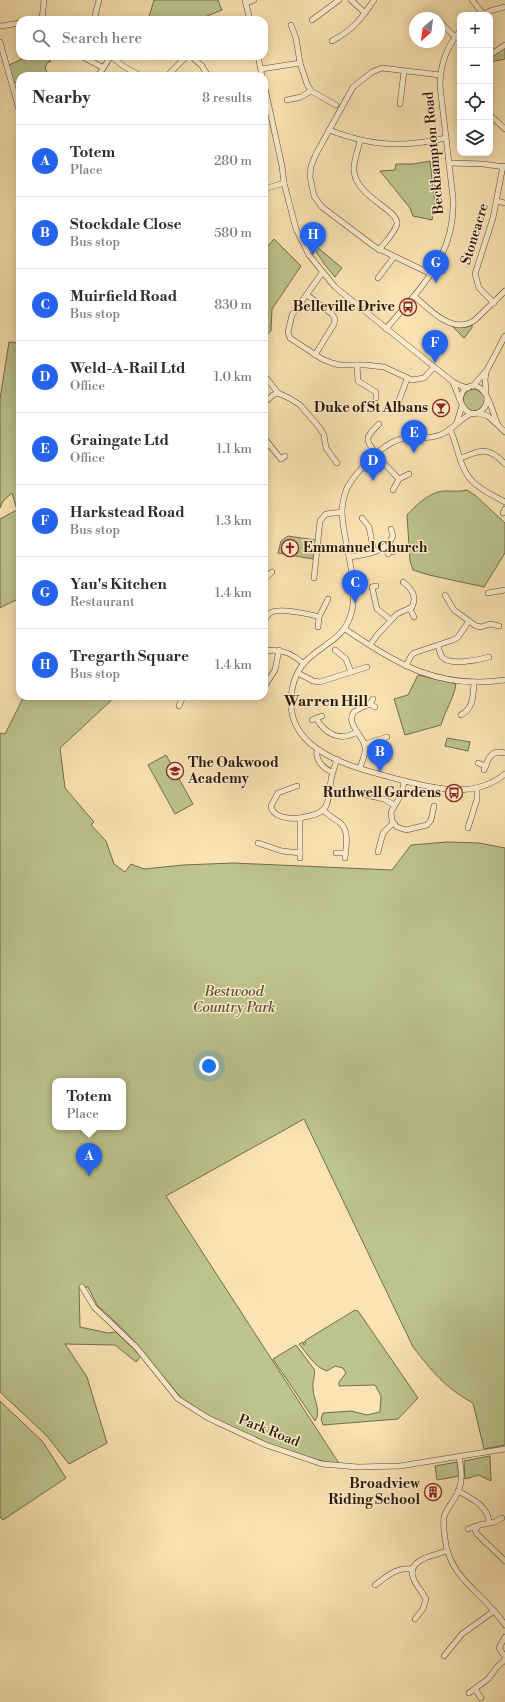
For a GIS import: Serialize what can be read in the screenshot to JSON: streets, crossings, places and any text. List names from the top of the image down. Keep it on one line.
{"streets":{"street":["Beckhampton Road","Stoneacre","Park Road"]},"districts":["Warren Hill"],"parks":["Bestwood Country Park"],"places":{"bus stop":["Belleville Drive","Ruthwell Gardens"],"bar":["Duke of St Albans"],"church":["Emmanuel Church"],"school or university":["The Oakwood Academy"],"building":["Broadview Riding School"]},"north":"bottom left","page":{"map_buttons":["+","−"],"search":"Search here","heading":["Nearby","8 results"],"list":[{"mark":"A","name":"Totem","note":"Place","value":"280 m"},{"mark":"B","name":"Stockdale Close","note":"Bus stop","value":"580 m"},{"mark":"C","name":"Muirfield Road","note":"Bus stop","value":"830 m"},{"mark":"D","name":"Weld-A-Rail Ltd","note":"Office","value":"1.0 km"},{"mark":"E","name":"Graingate Ltd","note":"Office","value":"1.1 km"},{"mark":"F","name":"Harkstead Road","note":"Bus stop","value":"1.3 km"},{"mark":"G","name":"Yau's Kitchen","note":"Restaurant","value":"1.4 km"},{"mark":"H","name":"Tregarth Square","note":"Bus stop","value":"1.4 km"}],"pins":["H","G","F","E","D","C","B","A"],"popup":["Totem","Place"]}}
